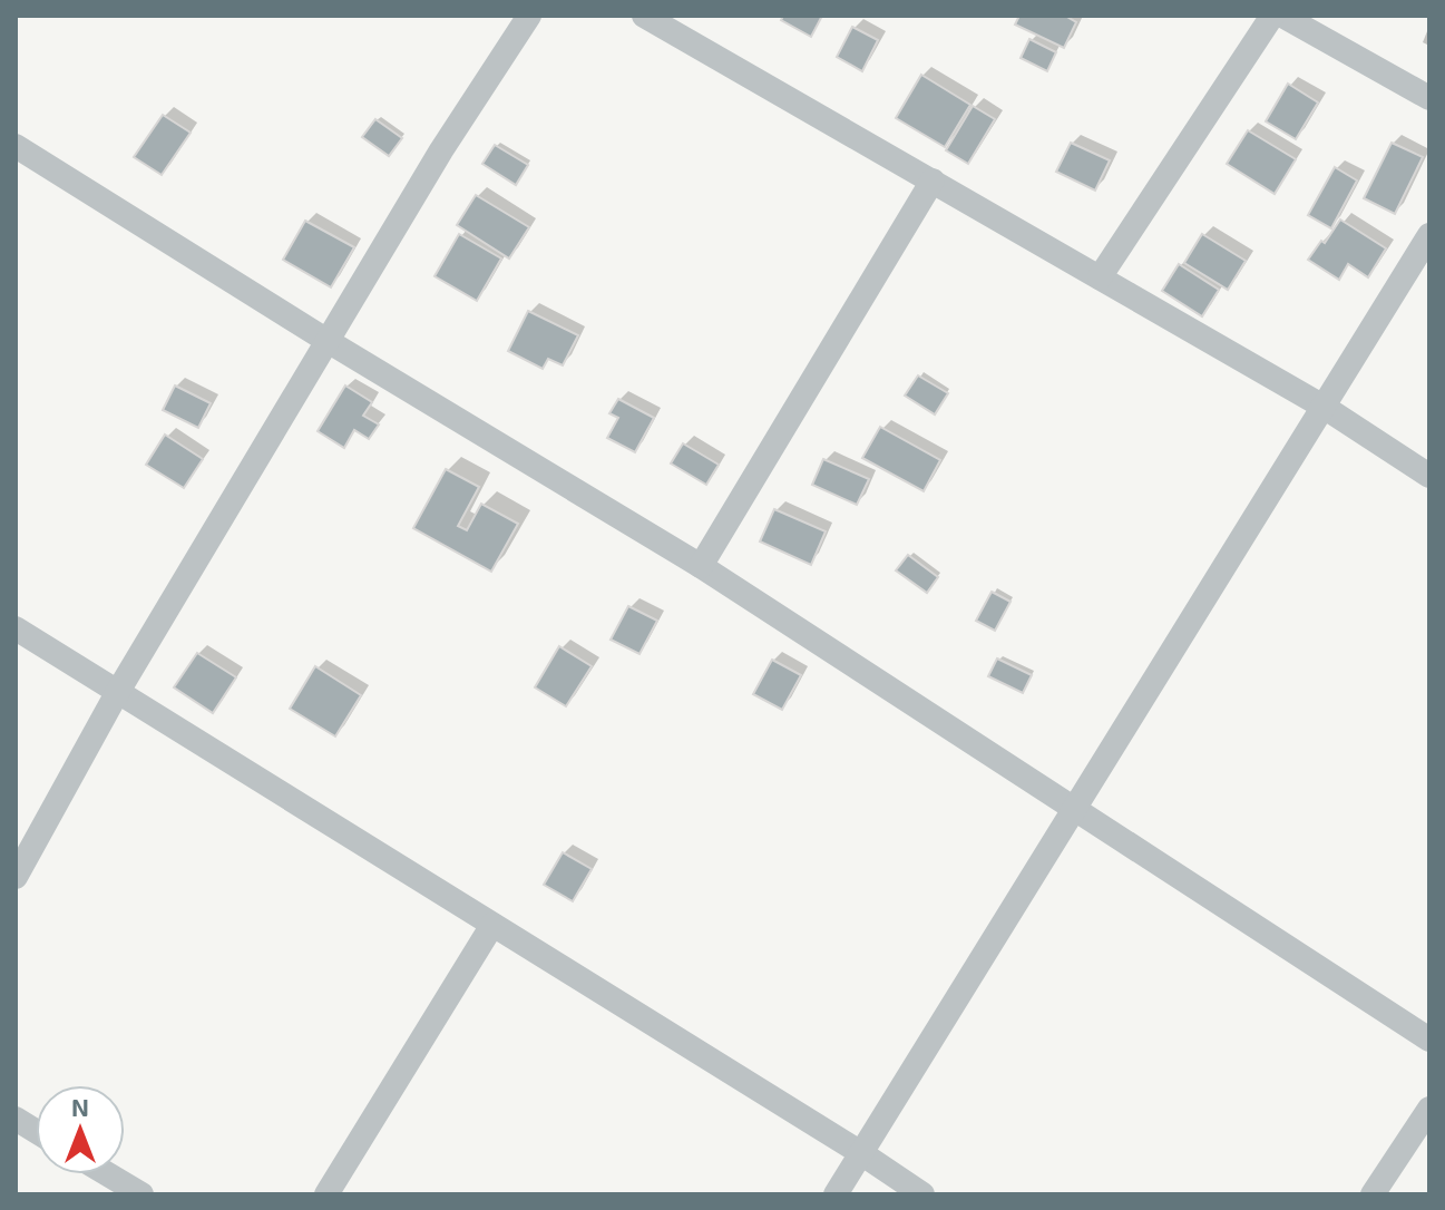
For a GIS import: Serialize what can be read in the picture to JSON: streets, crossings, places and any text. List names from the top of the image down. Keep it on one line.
{"north":"top"}
